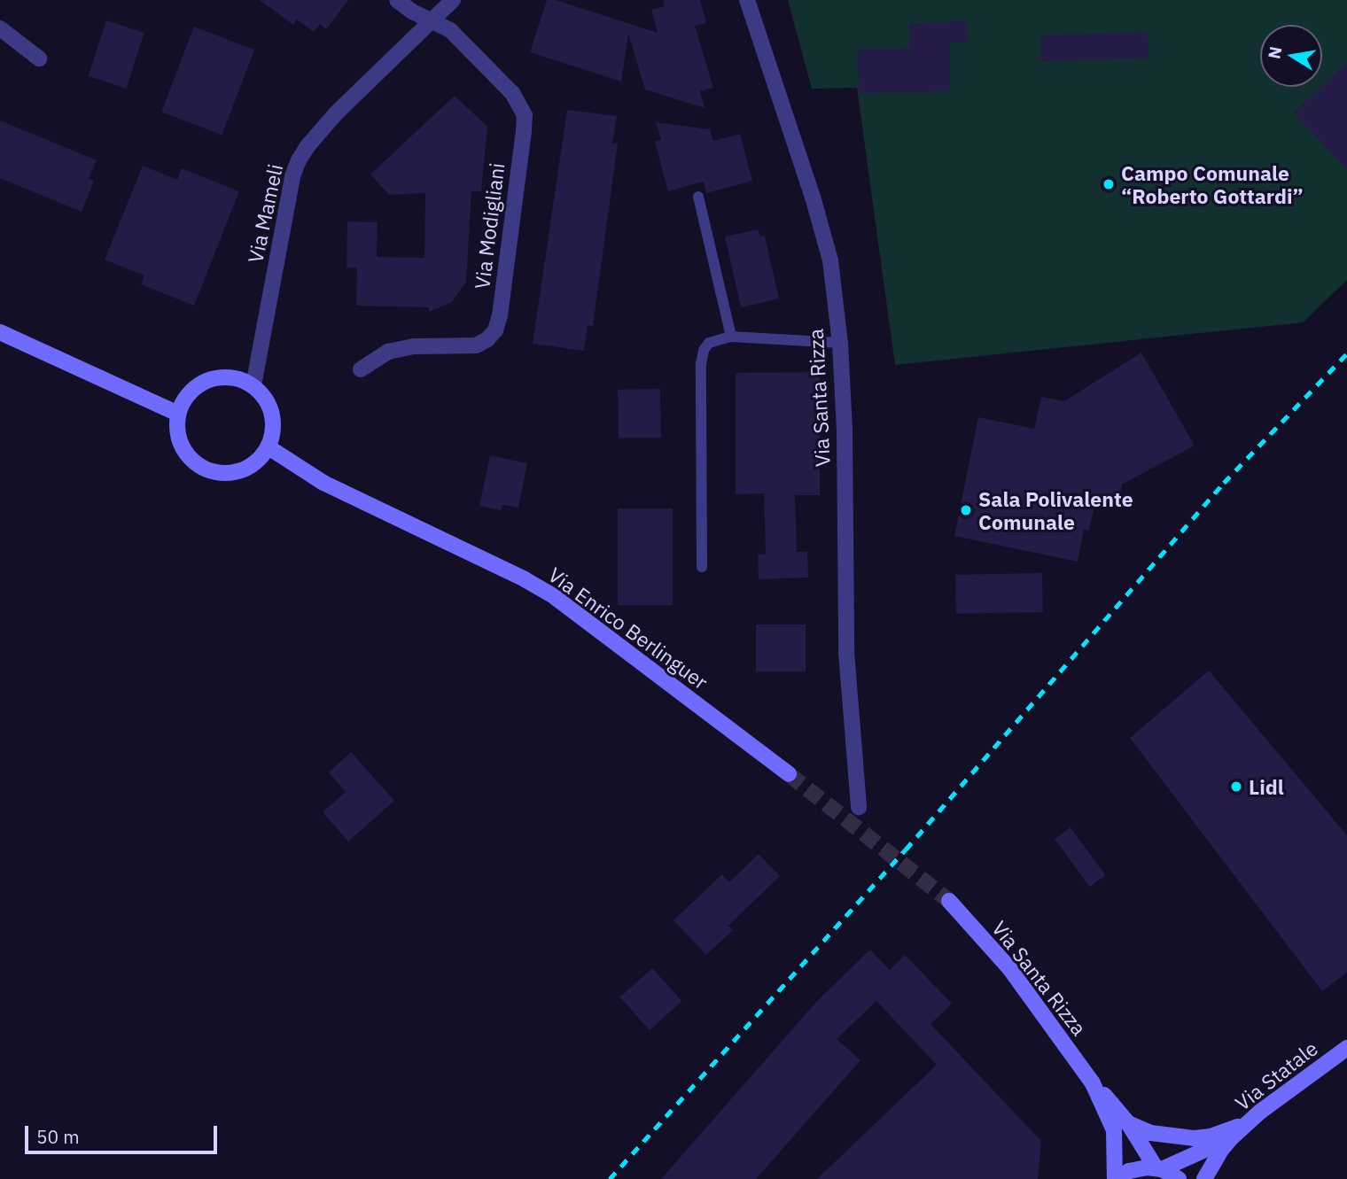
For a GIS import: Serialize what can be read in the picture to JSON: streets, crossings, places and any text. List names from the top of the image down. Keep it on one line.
{"streets":{"street":["Via Mameli","Via Modigliani","Via Santa Rizza","Via Enrico Berlinguer","Via Statale"]},"crossings":[["Via Mameli","Via Modigliani"],["Via Mameli","Via Enrico Berlinguer"],["Via Santa Rizza","Via Statale"]],"places":["Campo Comunale “Roberto Gottardi”","Sala Polivalente Comunale","Lidl"],"scale_bar":"50 m","north":"left"}
